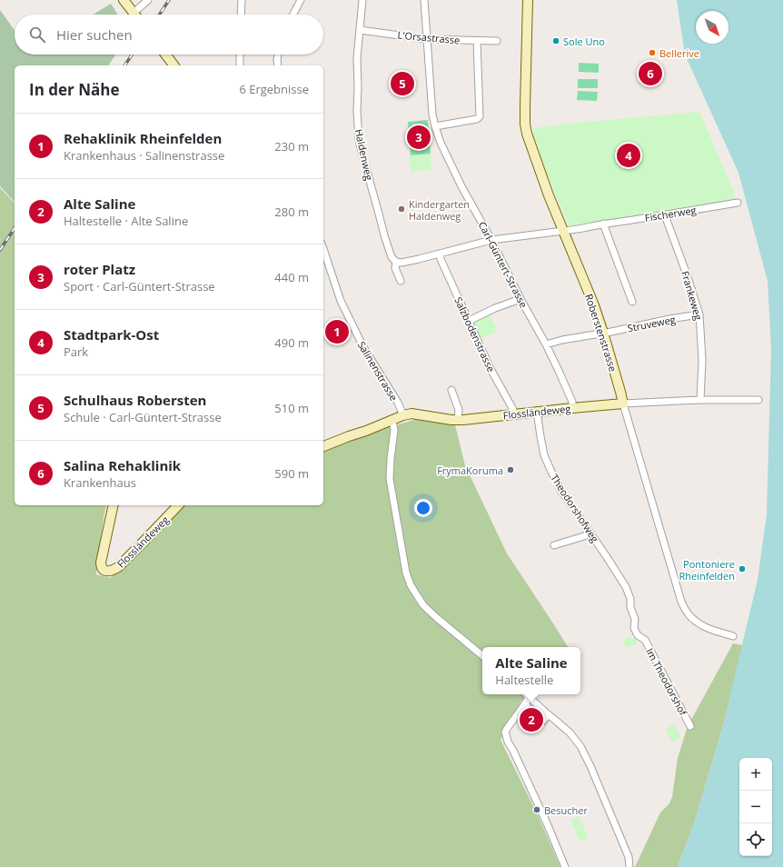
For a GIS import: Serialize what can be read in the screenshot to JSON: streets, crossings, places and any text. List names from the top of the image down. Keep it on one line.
{"streets":{"street":["L'Orsastrasse","Haldenweg","Fischerweg","Carl-Güntert-Strasse","Frankeweg","Struveweg","Roberstenstrasse","Salzbodenstrasse","Salinenstrasse","Flossländeweg","Theodorshofweg","Im Theodorshof"]},"crossings":[["L'Orsastrasse","Haldenweg"],["L'Orsastrasse","Carl-Güntert-Strasse"],["Haldenweg","Fischerweg"],["Fischerweg","Carl-Güntert-Strasse"],["Fischerweg","Frankeweg"],["Fischerweg","Roberstenstrasse"],["Fischerweg","Salzbodenstrasse"],["Carl-Güntert-Strasse","Struveweg"],["Carl-Güntert-Strasse","Flossländeweg"],["Frankeweg","Struveweg"],["Frankeweg","Flossländeweg"],["Struveweg","Roberstenstrasse"],["Roberstenstrasse","Flossländeweg"],["Salzbodenstrasse","Flossländeweg"],["Salinenstrasse","Flossländeweg"],["Flossländeweg","Theodorshofweg"],["Theodorshofweg","Im Theodorshof"]],"places":["Sole Uno","Bellerive","Kindergarten Haldenweg","FrymaKoruma","Pontoniere Rheinfelden","Besucher"],"north":"bottom right","page":{"search":"Hier suchen","pins":["6","5","3","4","1","2"],"heading":["In der Nähe","6 Ergebnisse"],"list":[{"mark":"1","name":"Rehaklinik Rheinfelden","note":"Krankenhaus · Salinenstrasse","value":"230 m"},{"mark":"2","name":"Alte Saline","note":"Haltestelle · Alte Saline","value":"280 m"},{"mark":"3","name":"roter Platz","note":"Sport · Carl-Güntert-Strasse","value":"440 m"},{"mark":"4","name":"Stadtpark-Ost","note":"Park","value":"490 m"},{"mark":"5","name":"Schulhaus Robersten","note":"Schule · Carl-Güntert-Strasse","value":"510 m"},{"mark":"6","name":"Salina Rehaklinik","note":"Krankenhaus","value":"590 m"}],"popup":["Alte Saline","Haltestelle"],"map_buttons":["+","−"]}}
